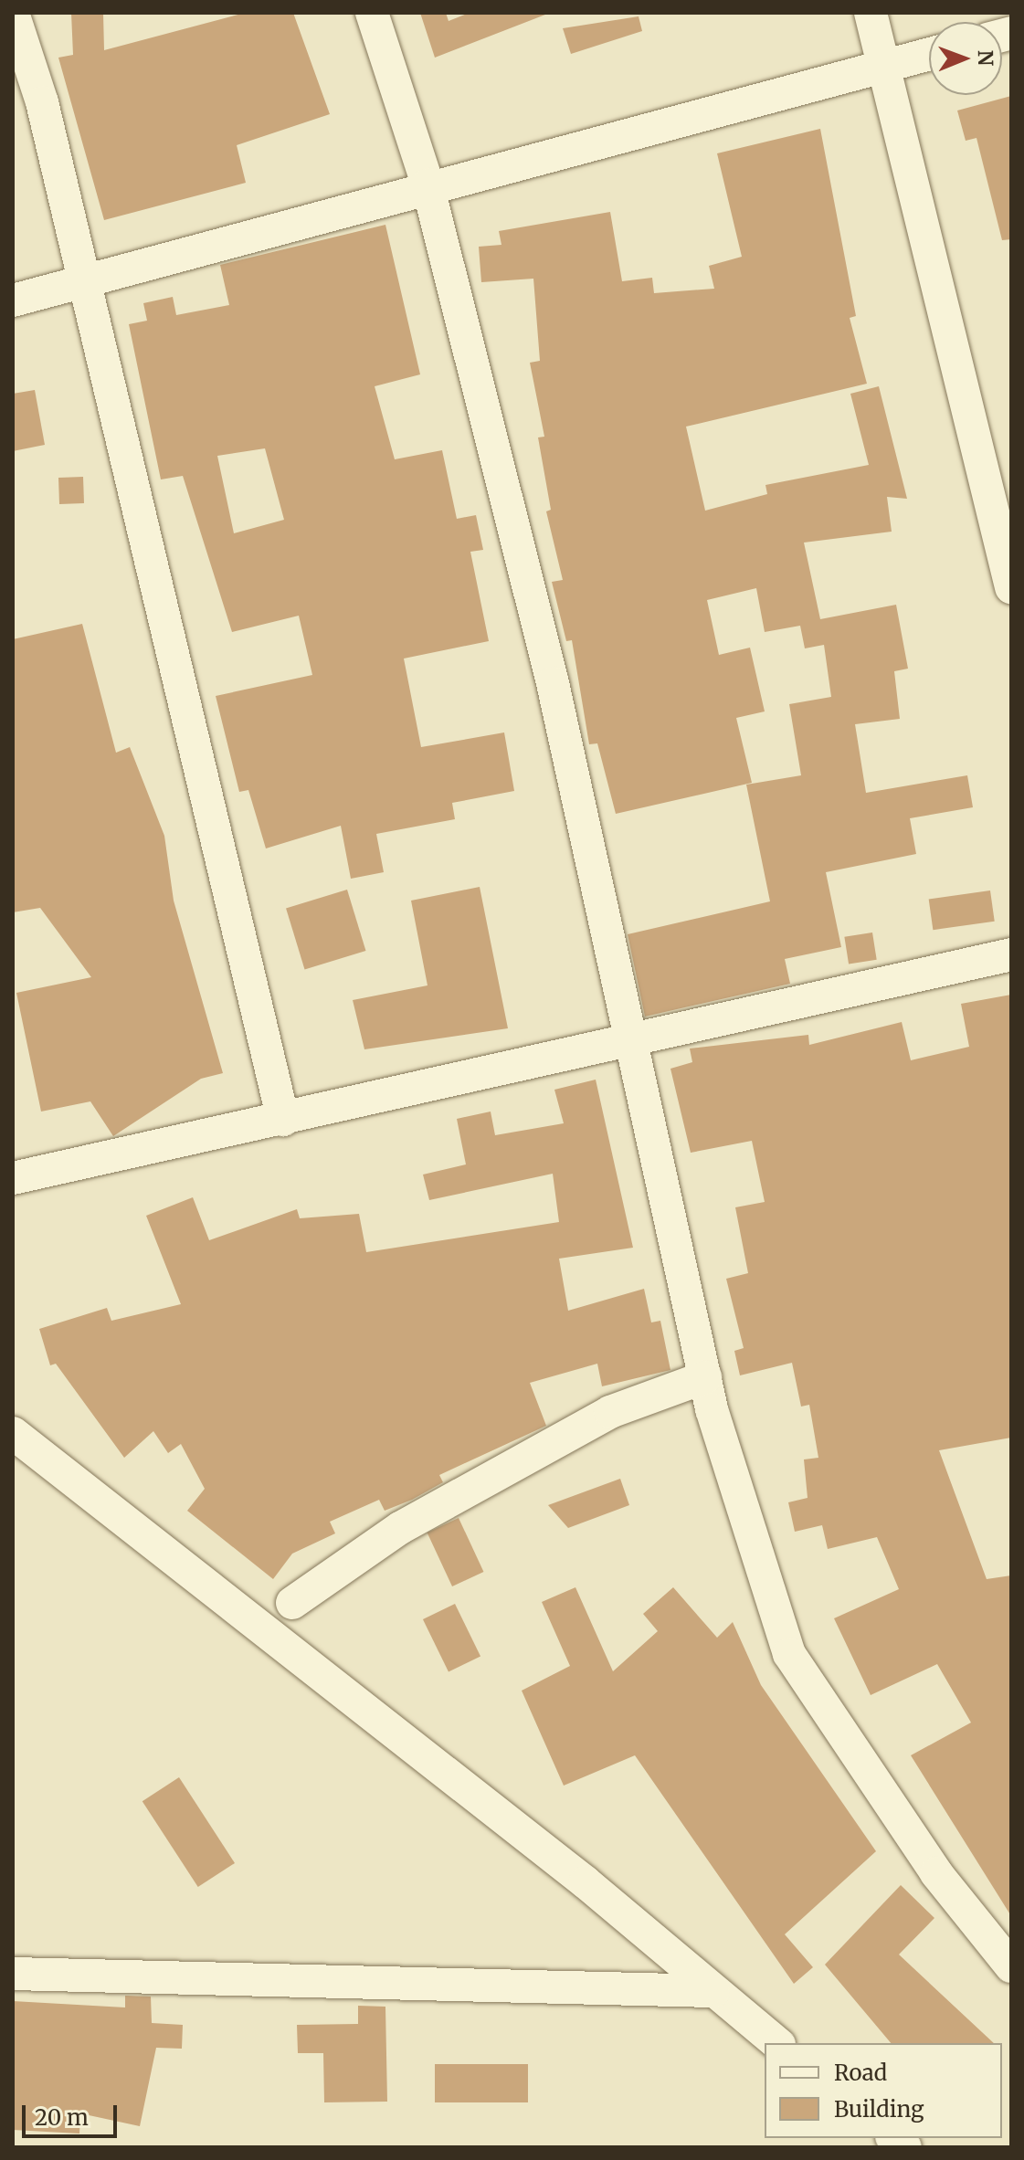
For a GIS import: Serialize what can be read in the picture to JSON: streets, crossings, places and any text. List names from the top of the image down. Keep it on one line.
{"legend":["Road","Building"],"scale_bar":"20 m","north":"right"}
